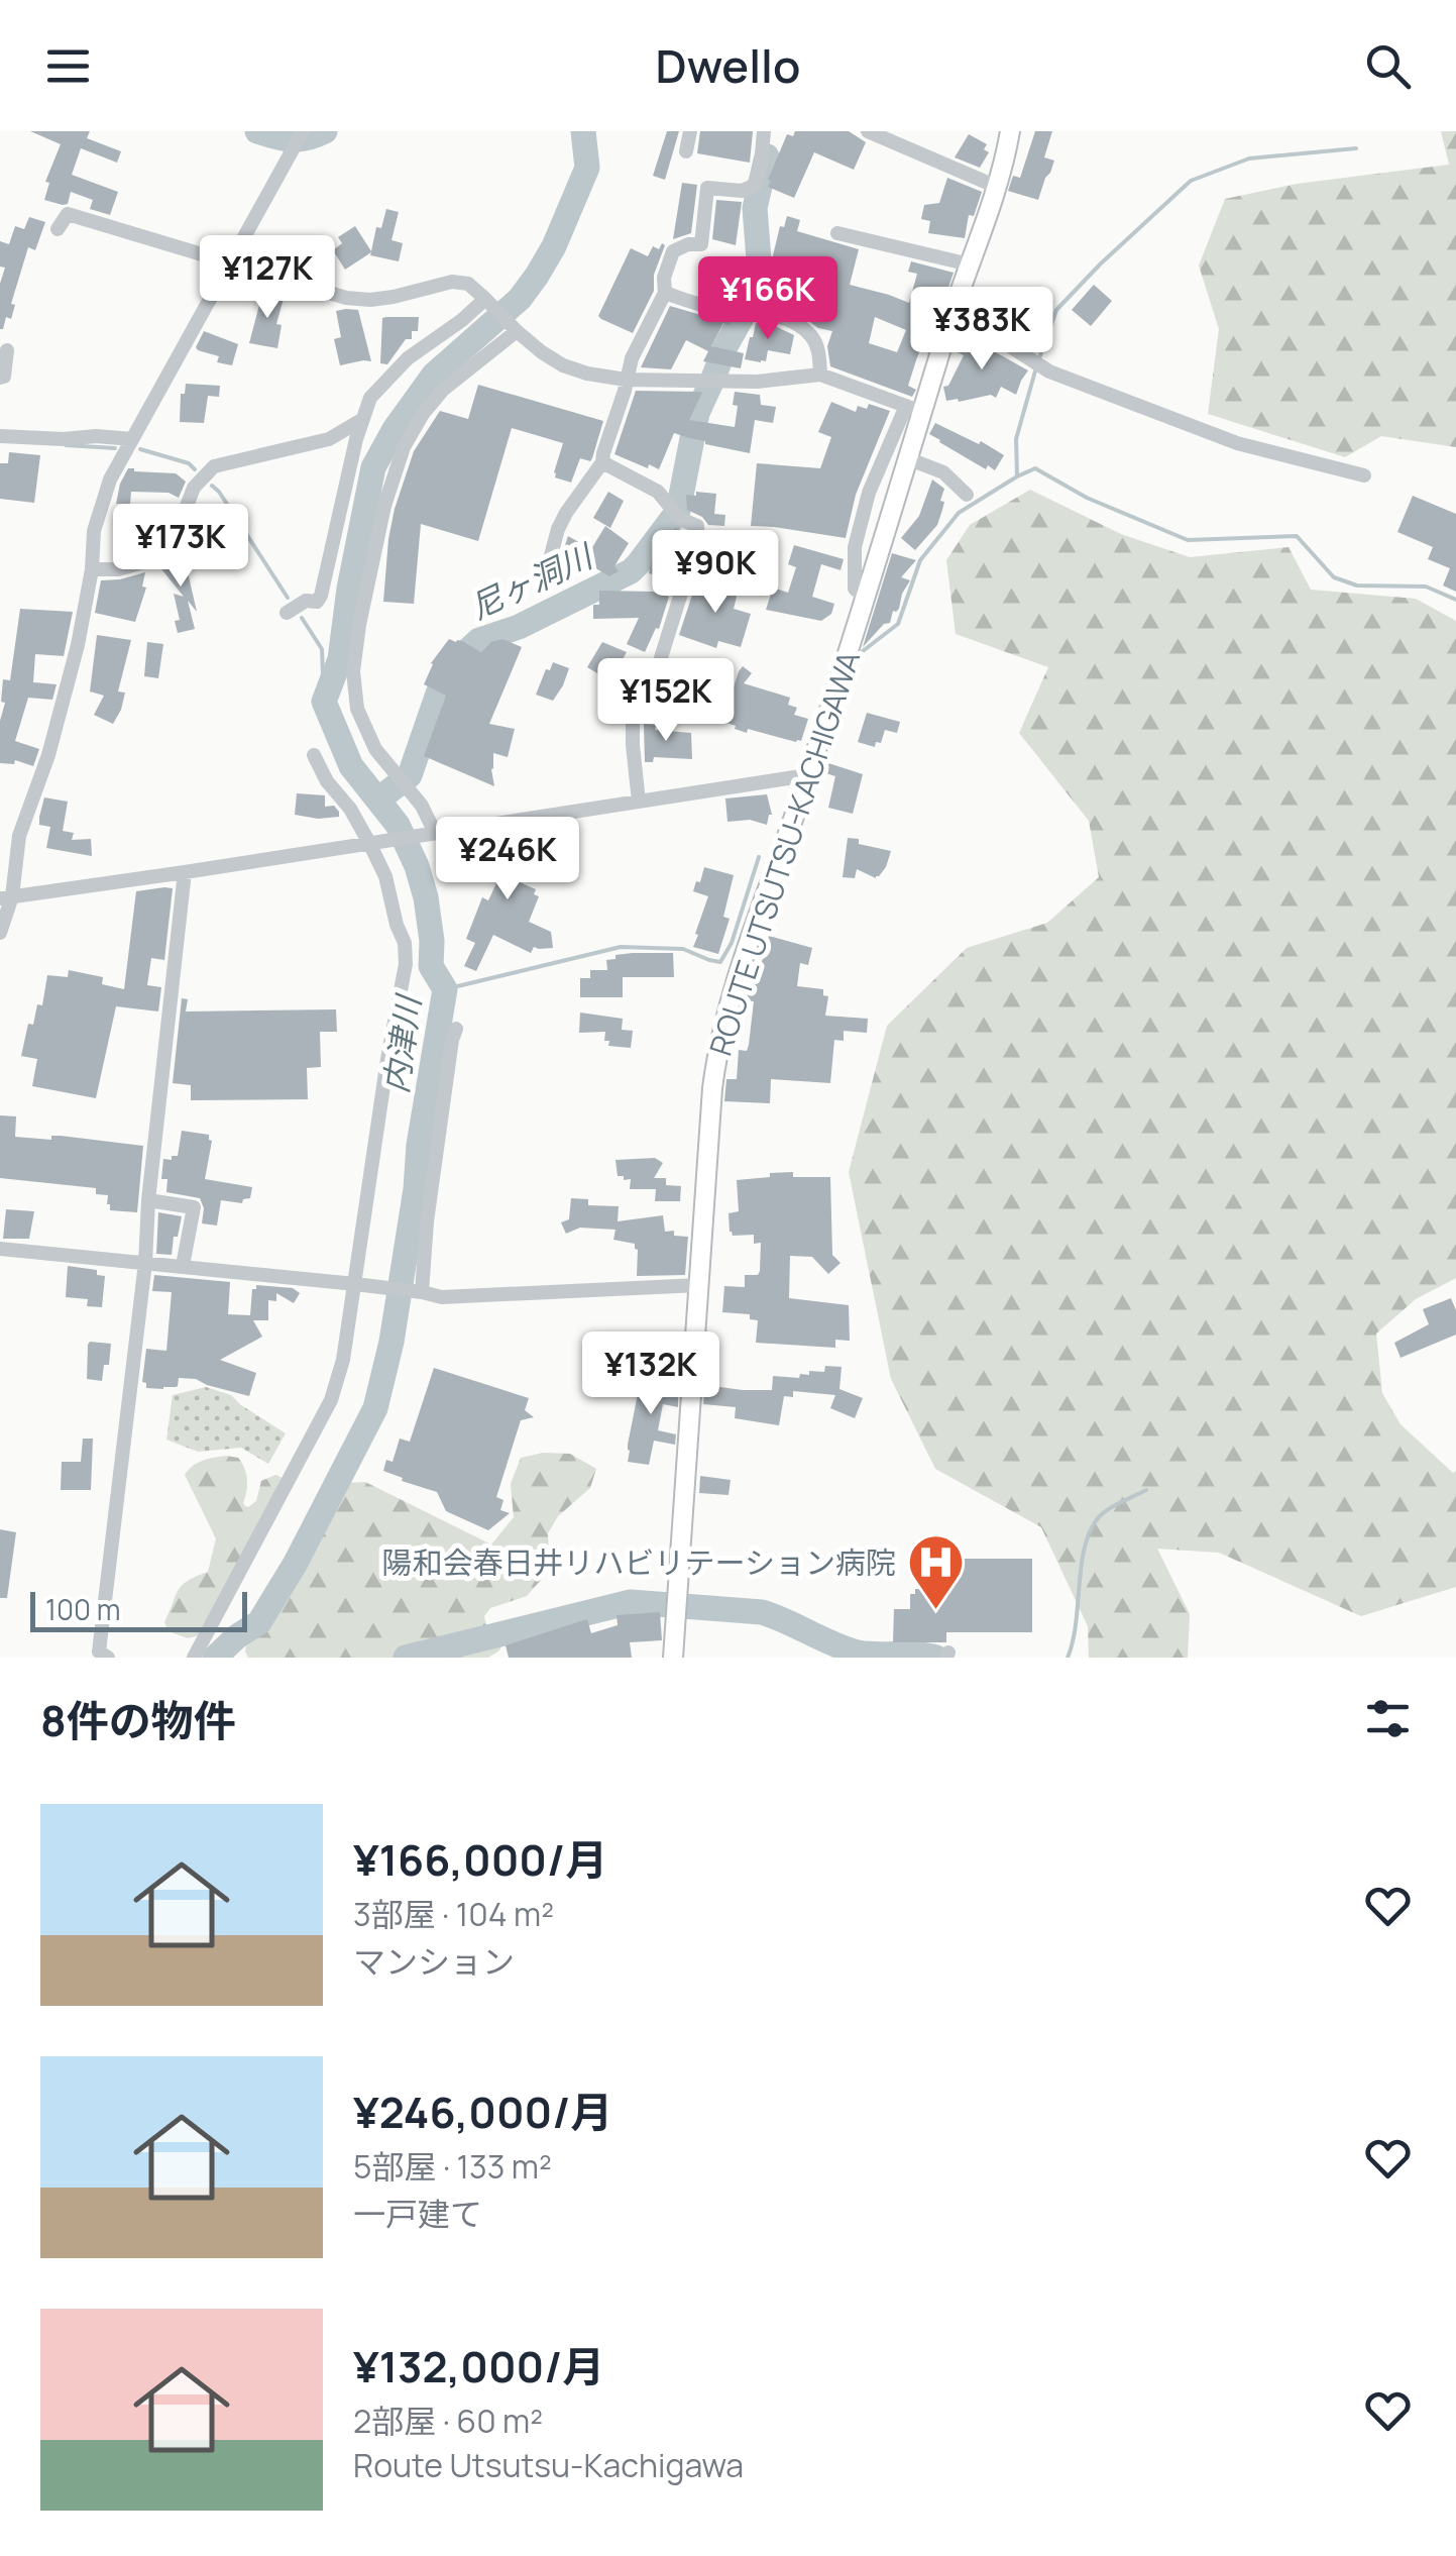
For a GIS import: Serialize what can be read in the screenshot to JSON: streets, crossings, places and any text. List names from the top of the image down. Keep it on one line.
{"streets":{"main road":["ROUTE UTSUTSU-KACHIGAWA"]},"water":["尼ヶ洞川","内津川"],"places":{"hospital":["陽和会春日井リハビリテーション病院"]},"scale_bar":"100 m","page":{"header":"Dwello","price":["¥127K","¥166K","¥383K","¥173K","¥90K","¥152K","¥246K","¥132K"],"scale":"100 m","heading":"8件の物件","list":[{"name":"¥166,000/月","note":"3部屋 · 104 m² · マンション"},{"name":"¥246,000/月","note":"5部屋 · 133 m² · 一戸建て"},{"name":"¥132,000/月","note":"2部屋 · 60 m² · Route Utsutsu-Kachigawa"}]}}
